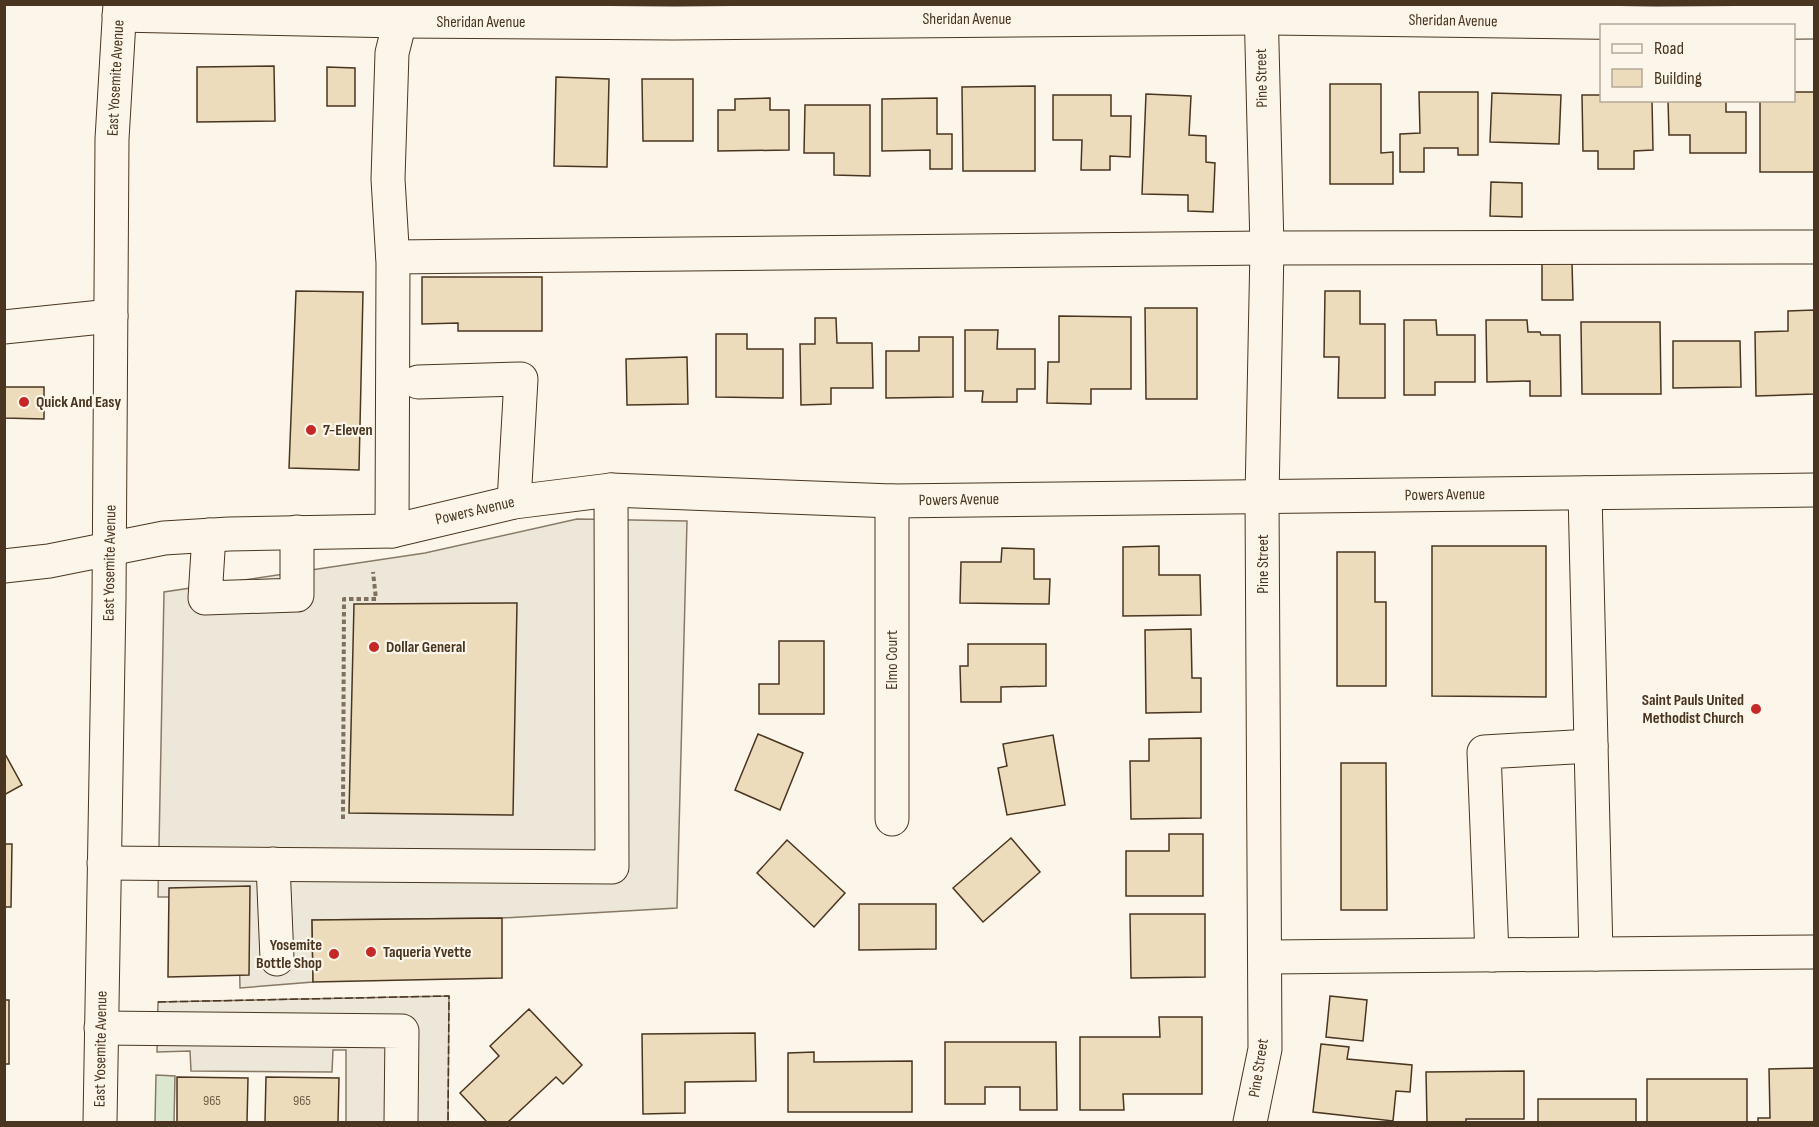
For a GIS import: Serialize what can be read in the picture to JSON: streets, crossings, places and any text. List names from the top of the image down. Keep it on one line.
{"streets":{"street":["Sheridan Avenue","East Yosemite Avenue","Pine Street","Powers Avenue","Elmo Court"]},"crossings":[["Sheridan Avenue","East Yosemite Avenue"],["Sheridan Avenue","Pine Street"],["East Yosemite Avenue","Powers Avenue"],["Pine Street","Powers Avenue"],["Powers Avenue","Elmo Court"]],"places":["Quick And Easy","7-Eleven","Dollar General","Saint Pauls United Methodist Church","Taqueria Yvette","Yosemite Bottle Shop"],"house_numbers":["965","965"],"legend":["Road","Building"]}
